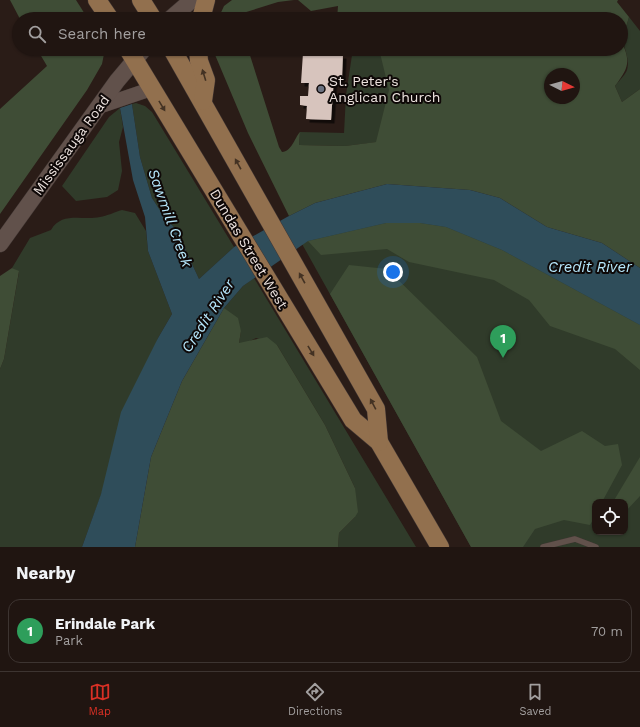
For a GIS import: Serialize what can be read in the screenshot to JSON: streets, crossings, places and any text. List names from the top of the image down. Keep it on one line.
{"streets":{"main road":["Mississauga Road","Dundas Street West"]},"water":["Sawmill Creek","Credit River"],"places":["St. Peter's Anglican Church"],"north":"right","page":{"search":"Search here","pins":"1","heading":"Nearby","list":[{"mark":"1","name":"Erindale Park","note":"Park","value":"70 m"}],"nav":["Map","Directions","Saved"]}}
